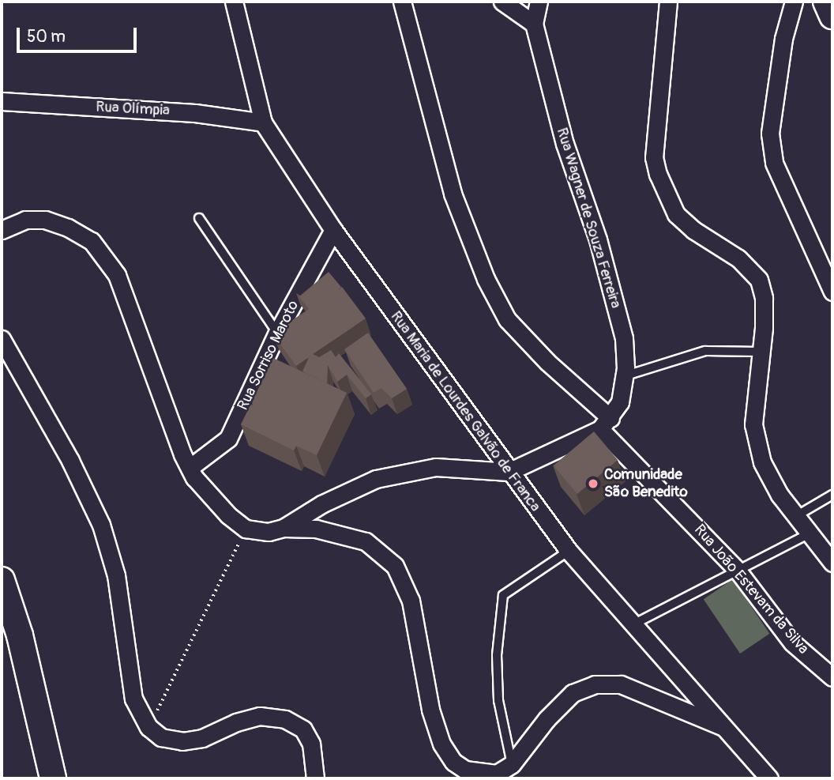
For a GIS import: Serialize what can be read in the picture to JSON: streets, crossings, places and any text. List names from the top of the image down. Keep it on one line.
{"streets":{"street":["Rua Olímpia","Rua Wagner de Souza Ferreira","Rua Sorriso Maroto","Rua Maria de Lourdes Galvão de Franca","Rua João Estevam da Silva"]},"crossings":[["Rua Olímpia","Rua Maria de Lourdes Galvão de Franca"],["Rua Wagner de Souza Ferreira","Rua João Estevam da Silva"],["Rua Sorriso Maroto","Rua Maria de Lourdes Galvão de Franca"]],"places":["Comunidade São Benedito"],"scale_bar":"50 m"}
